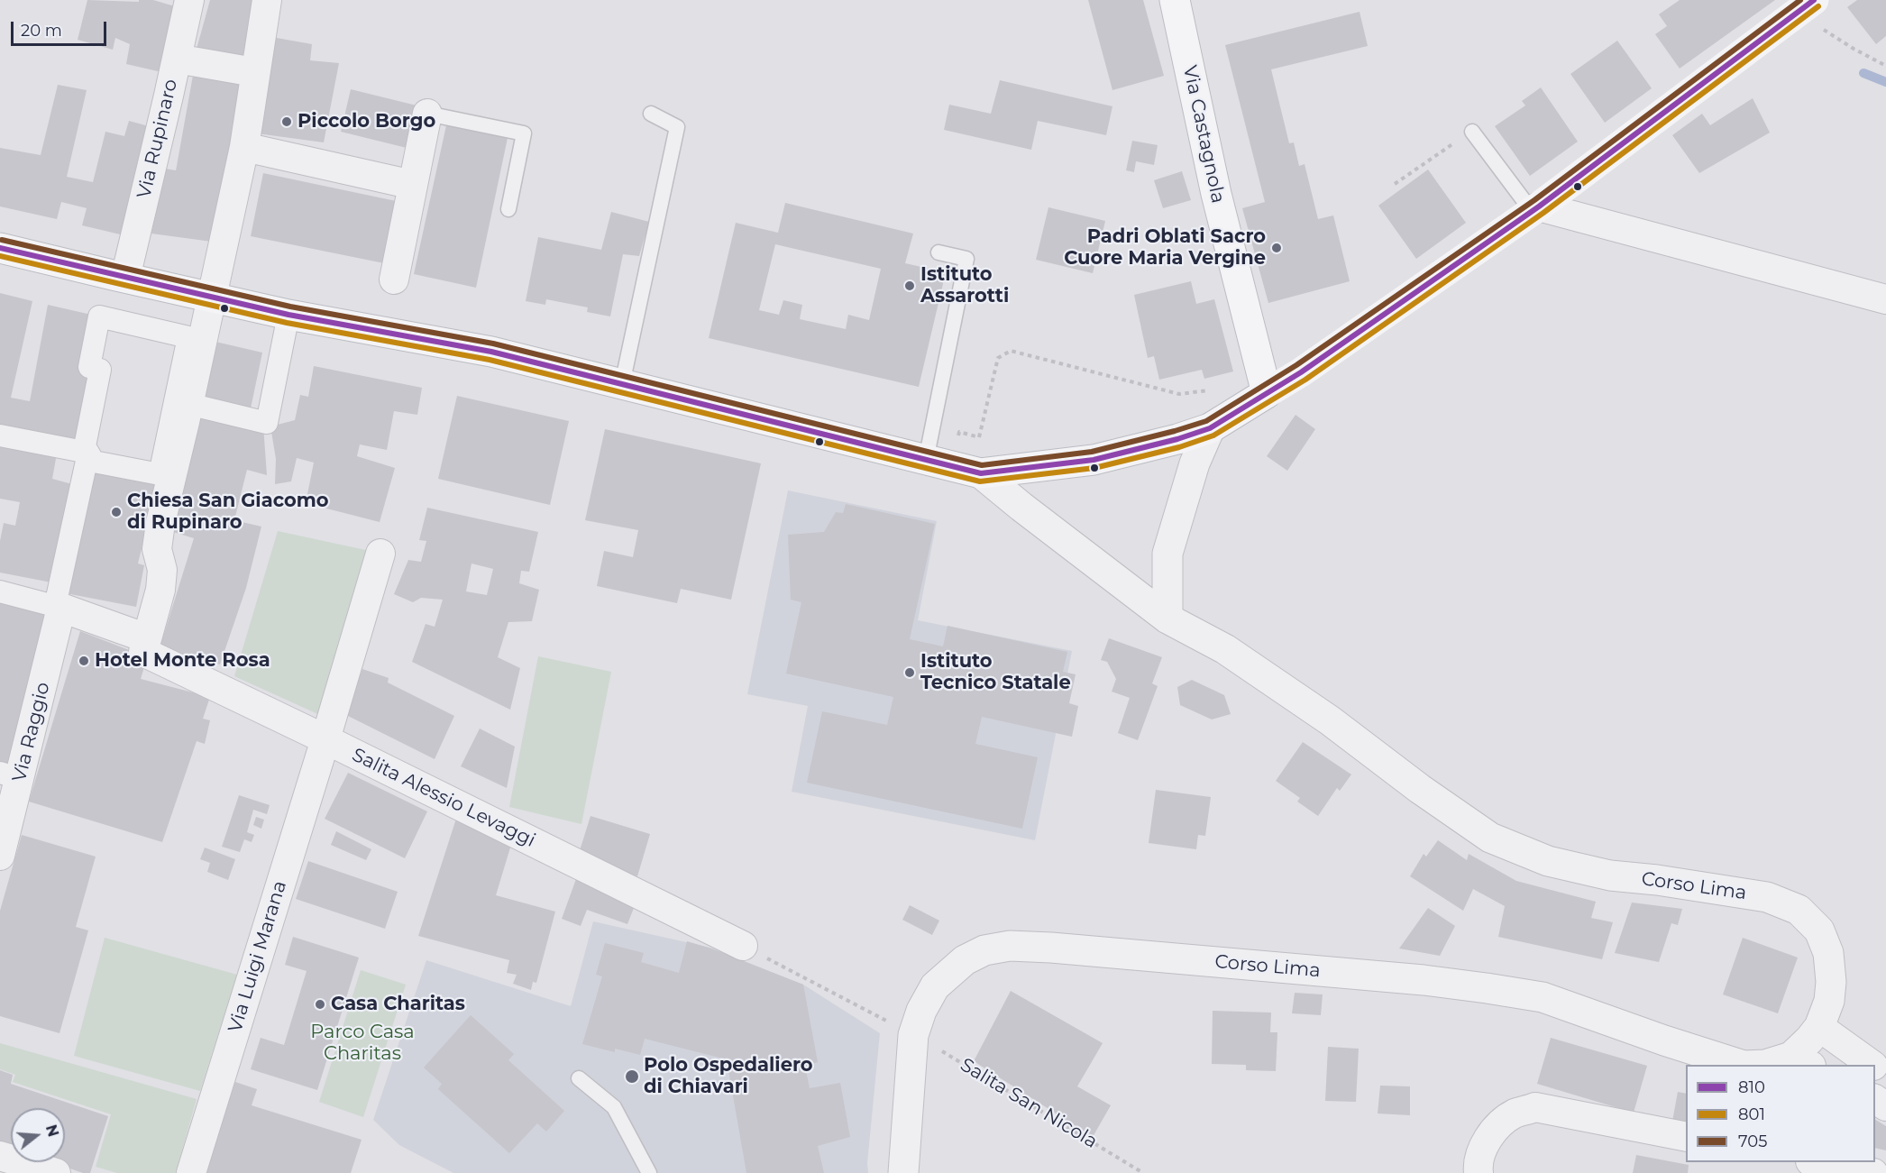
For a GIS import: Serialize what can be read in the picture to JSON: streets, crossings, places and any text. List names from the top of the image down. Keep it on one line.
{"streets":{"main road":["Via Castagnola"],"street":["Via Rupinaro","Via Raggio","Salita Alessio Levaggi","Corso Lima","Via Luigi Marana"],"path":["Salita San Nicola"]},"crossings":[["Via Raggio","Salita Alessio Levaggi"],["Salita Alessio Levaggi","Via Luigi Marana"],["Salita Alessio Levaggi","Salita San Nicola"],["Corso Lima","Salita San Nicola"]],"parks":["Parco Casa Charitas"],"places":["Piccolo Borgo","Padri Oblati Sacro Cuore Maria Vergine","Istituto Assarotti","Chiesa San Giacomo di Rupinaro","Hotel Monte Rosa","Istituto Tecnico Statale","Casa Charitas","Polo Ospedaliero di Chiavari"],"lines":["transit line 810","transit line 705","transit line 801"],"legend":["810","801","705"],"scale_bar":"20 m","north":"right"}
